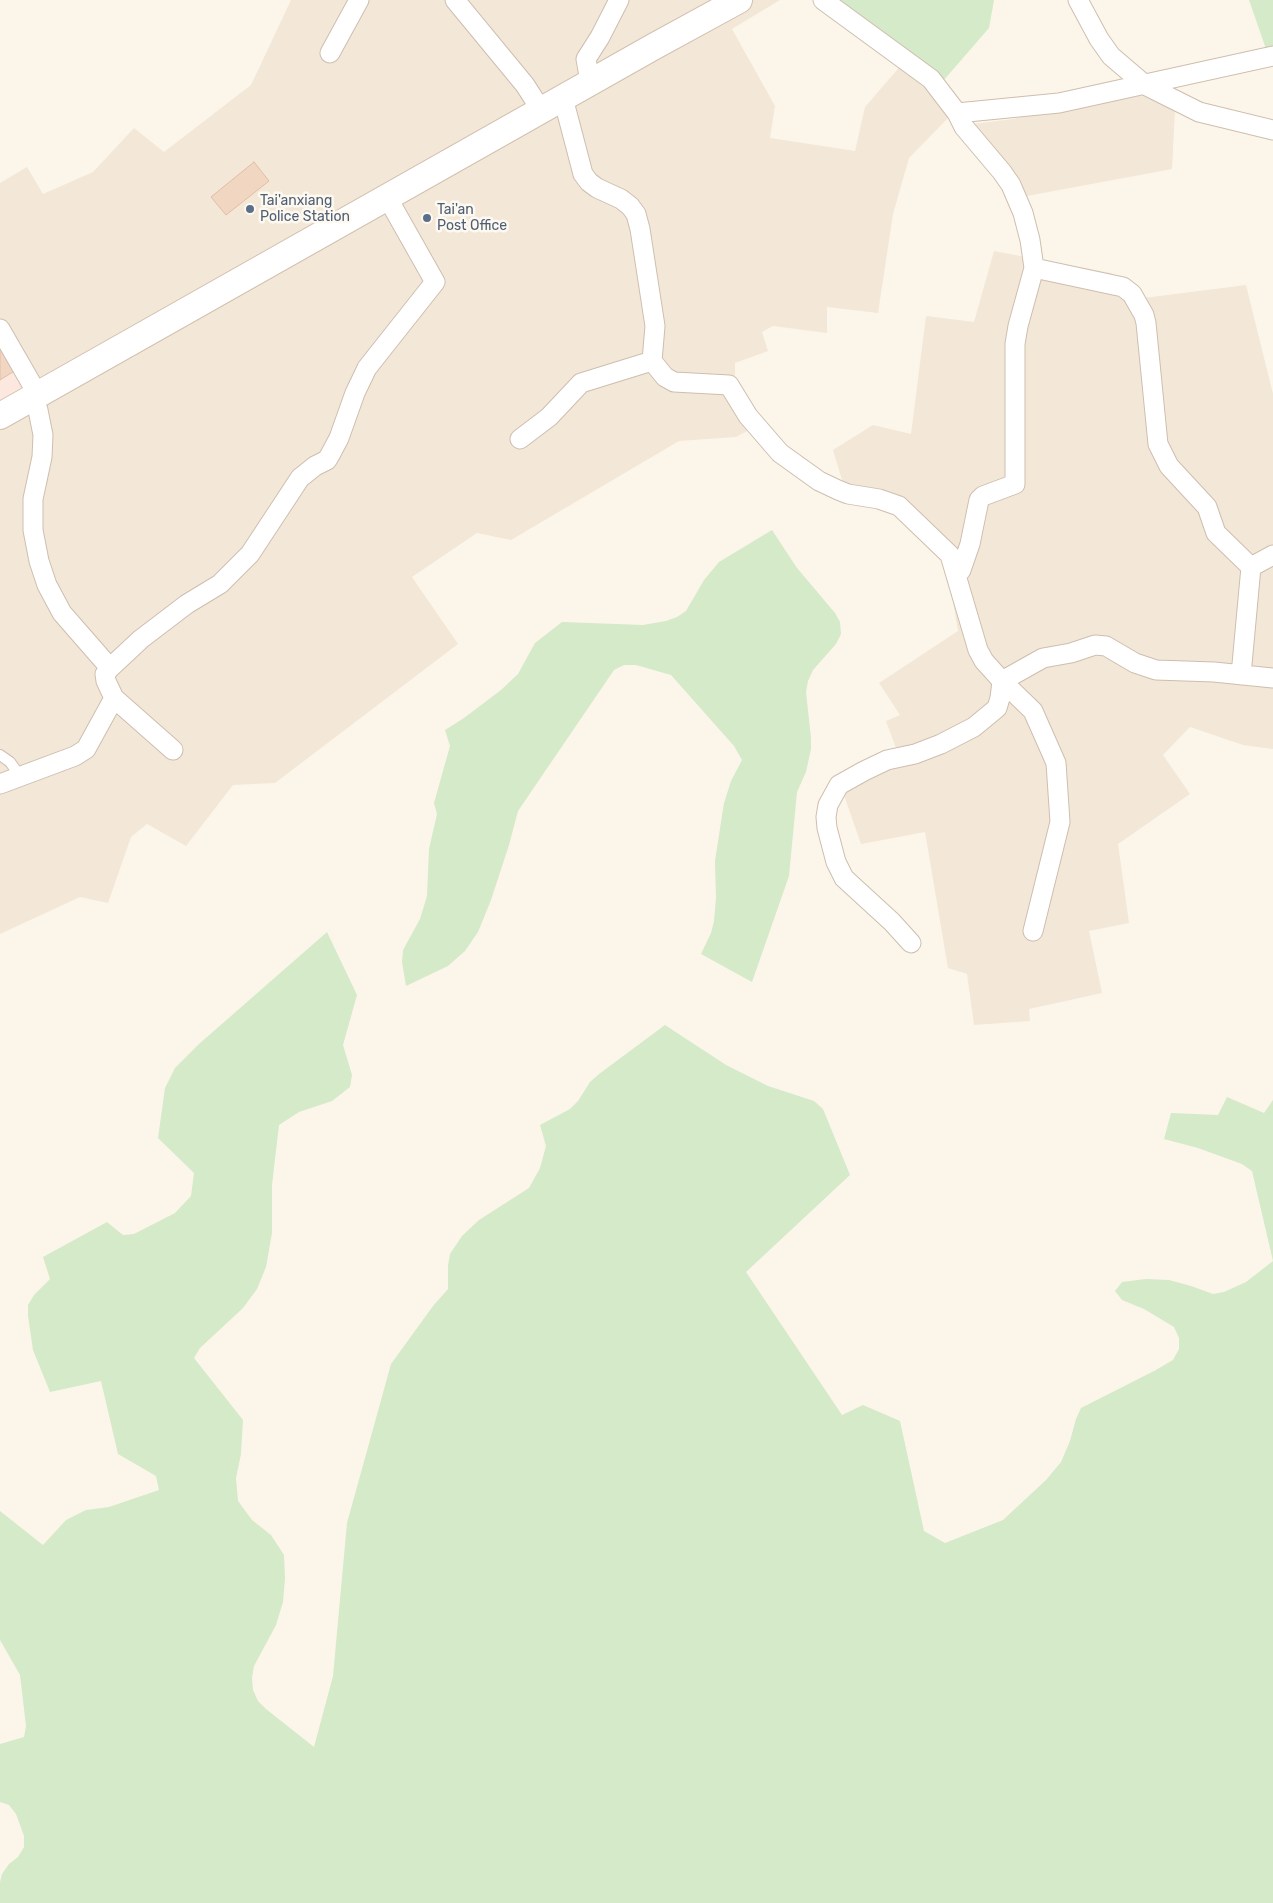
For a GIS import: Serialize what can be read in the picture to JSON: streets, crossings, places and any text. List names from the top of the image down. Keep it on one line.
{"places":["Tai'anxiang Police Station","Tai'an Post Office"]}
